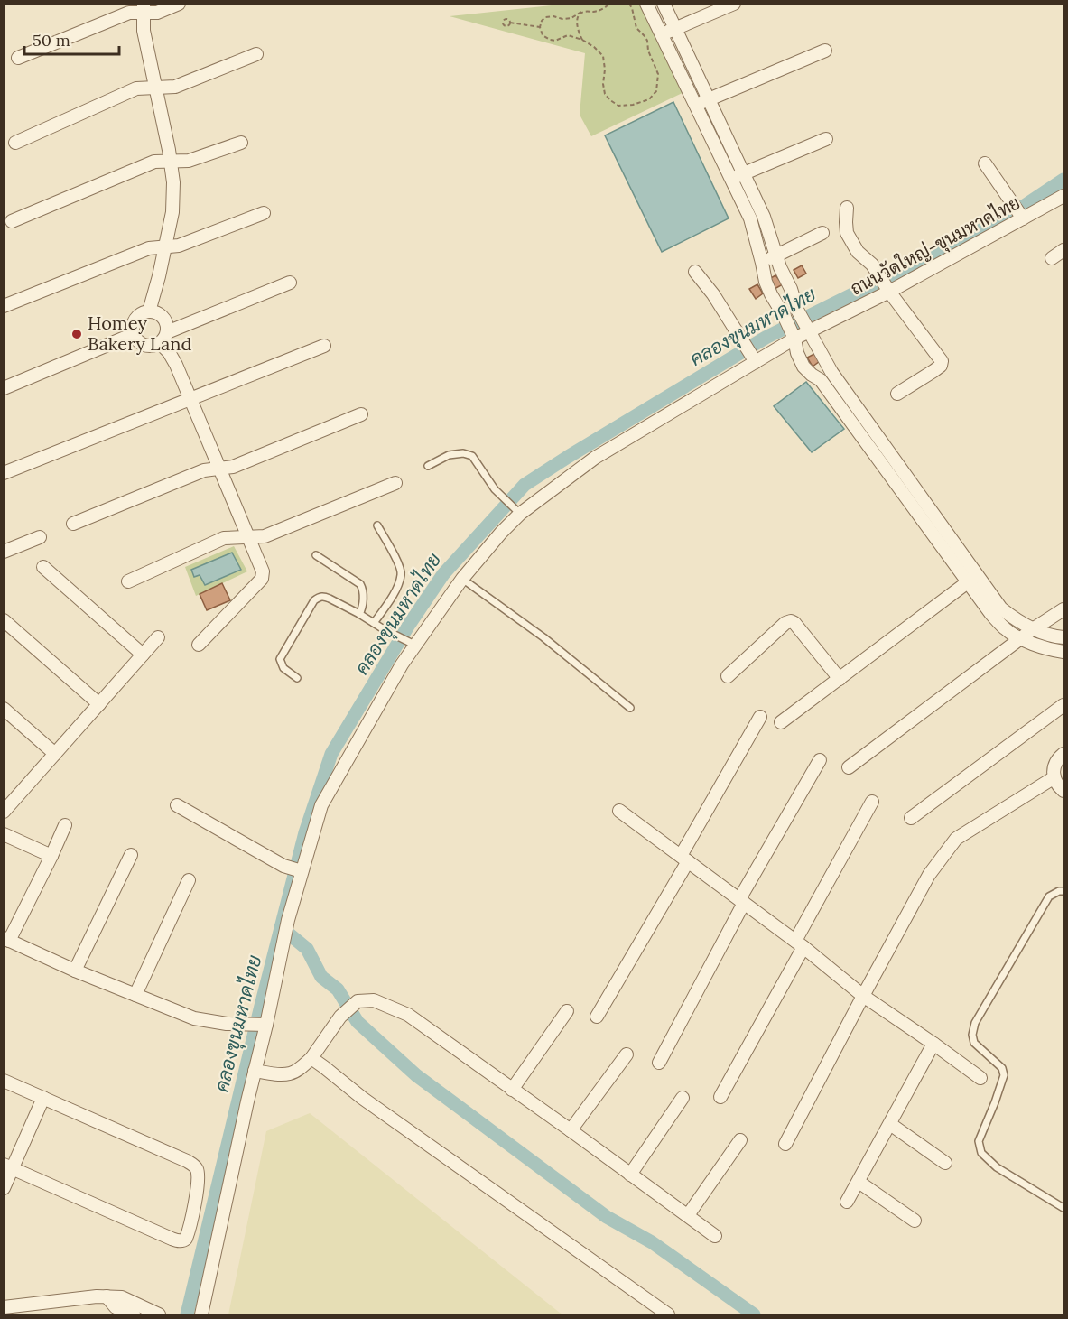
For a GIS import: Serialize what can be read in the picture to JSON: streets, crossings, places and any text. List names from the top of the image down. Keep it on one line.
{"streets":{"street":["ถนนวัดใหญ่-ขุนมหาดไทย"]},"water":["คลองขุนมหาดไทย"],"places":["Homey Bakery Land"],"scale_bar":"50 m"}
